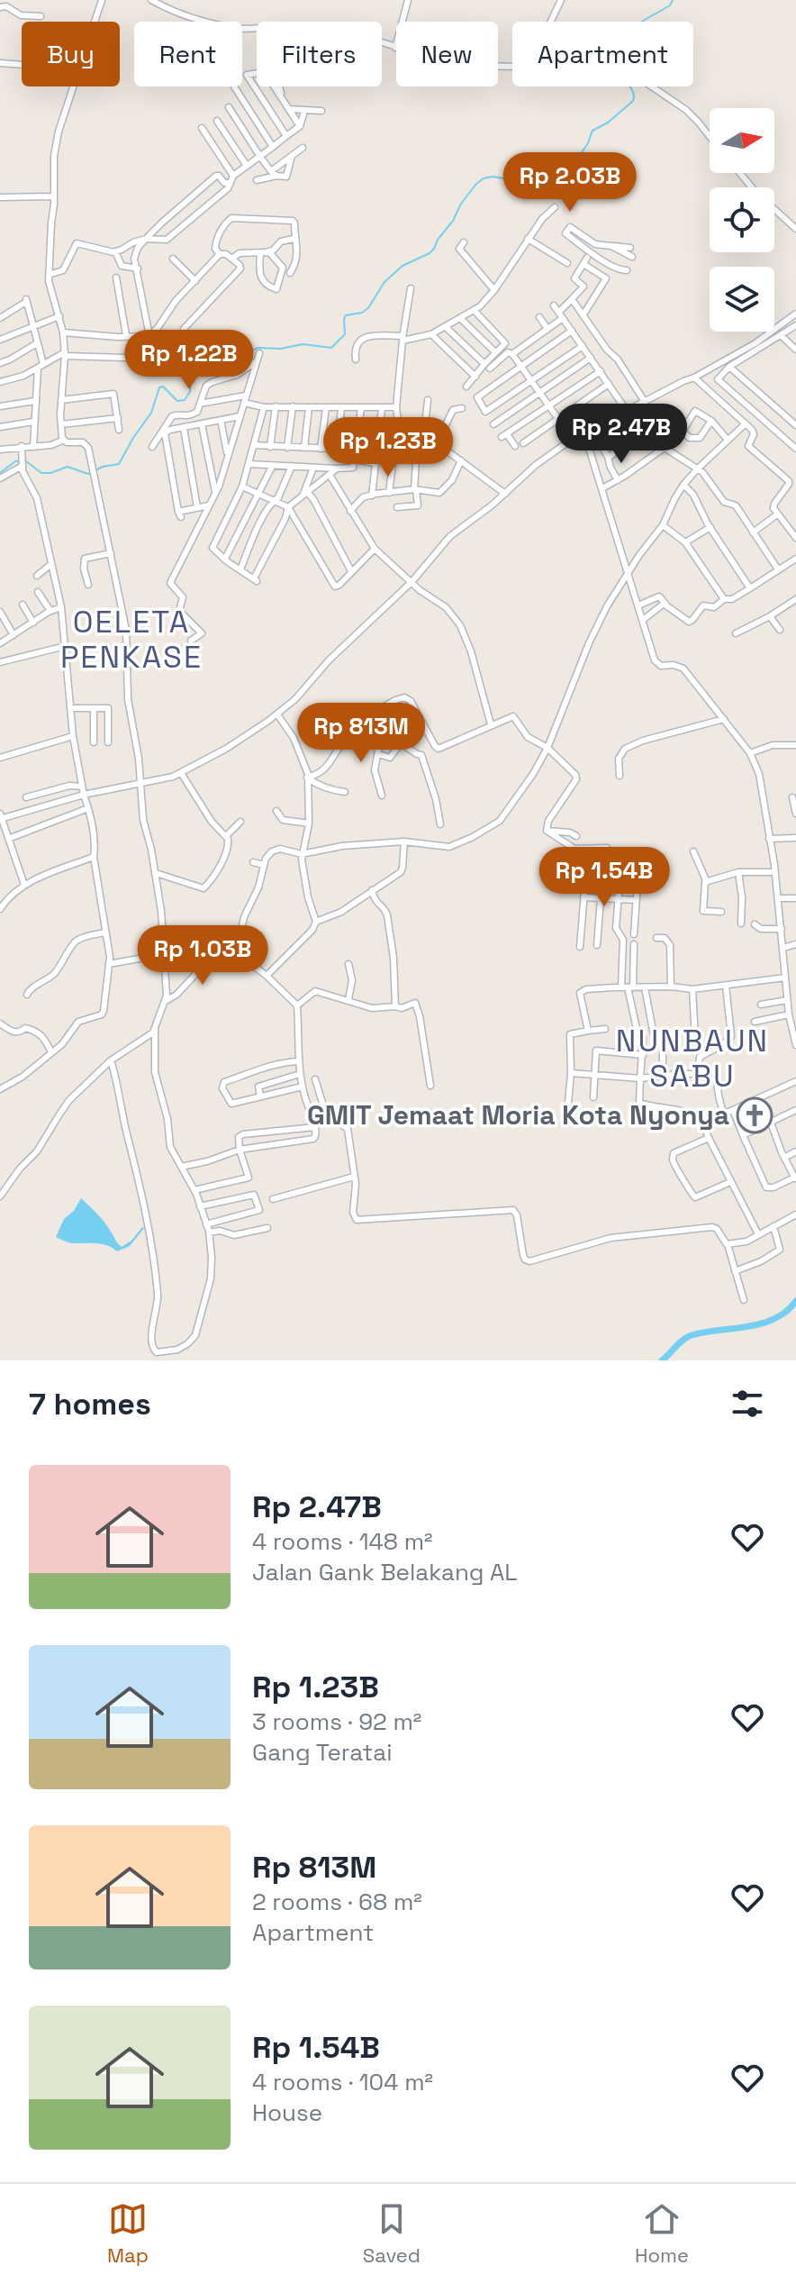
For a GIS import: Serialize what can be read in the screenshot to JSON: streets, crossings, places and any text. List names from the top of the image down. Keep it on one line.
{"districts":["OELETA PENKASE","NUNBAUN SABU"],"places":{"church":["GMIT Jemaat Moria Kota Nyonya"]},"north":"right","page":{"chip":["Buy","Rent","Filters","New","Apartment"],"price":["Rp 2.03B","Rp 1.22B","Rp 2.47B","Rp 1.23B","Rp 813M","Rp 1.54B","Rp 1.03B"],"heading":"7 homes","list":[{"name":"Rp 2.47B","note":"4 rooms · 148 m² · Jalan Gank Belakang AL"},{"name":"Rp 1.23B","note":"3 rooms · 92 m² · Gang Teratai"},{"name":"Rp 813M","note":"2 rooms · 68 m² · Apartment"},{"name":"Rp 1.54B","note":"4 rooms · 104 m² · House"}],"tabs":["Map","Saved","Home"]}}
